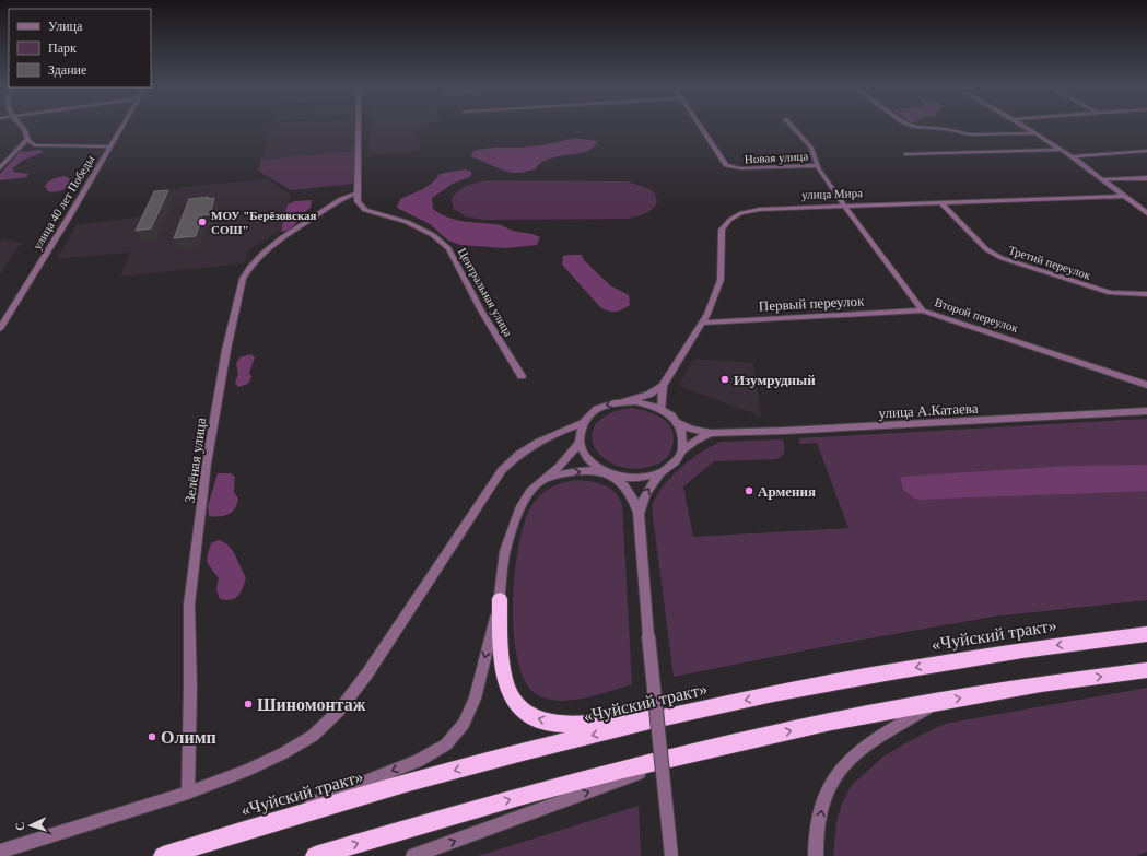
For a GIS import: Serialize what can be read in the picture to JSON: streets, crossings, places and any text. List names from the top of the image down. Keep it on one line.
{"streets":{"highway":["«Чуйский тракт»"],"street":["Новая улица","улица Мира","улица 40 лет Победы","Третий переулок","Центральная улица","Первый переулок","Второй переулок","улица А.Катаева","Зелёная улица"]},"crossings":[["Новая улица","Второй переулок"],["улица Мира","Третий переулок"],["улица Мира","Первый переулок"],["улица Мира","Второй переулок"],["Центральная улица","Зелёная улица"],["Первый переулок","Второй переулок"]],"places":["МОУ \"Берёзовская СОШ\"","Изумрудный","Армения","Шиномонтаж","Олимп"],"legend":["Улица","Парк","Здание"],"north":"left"}
